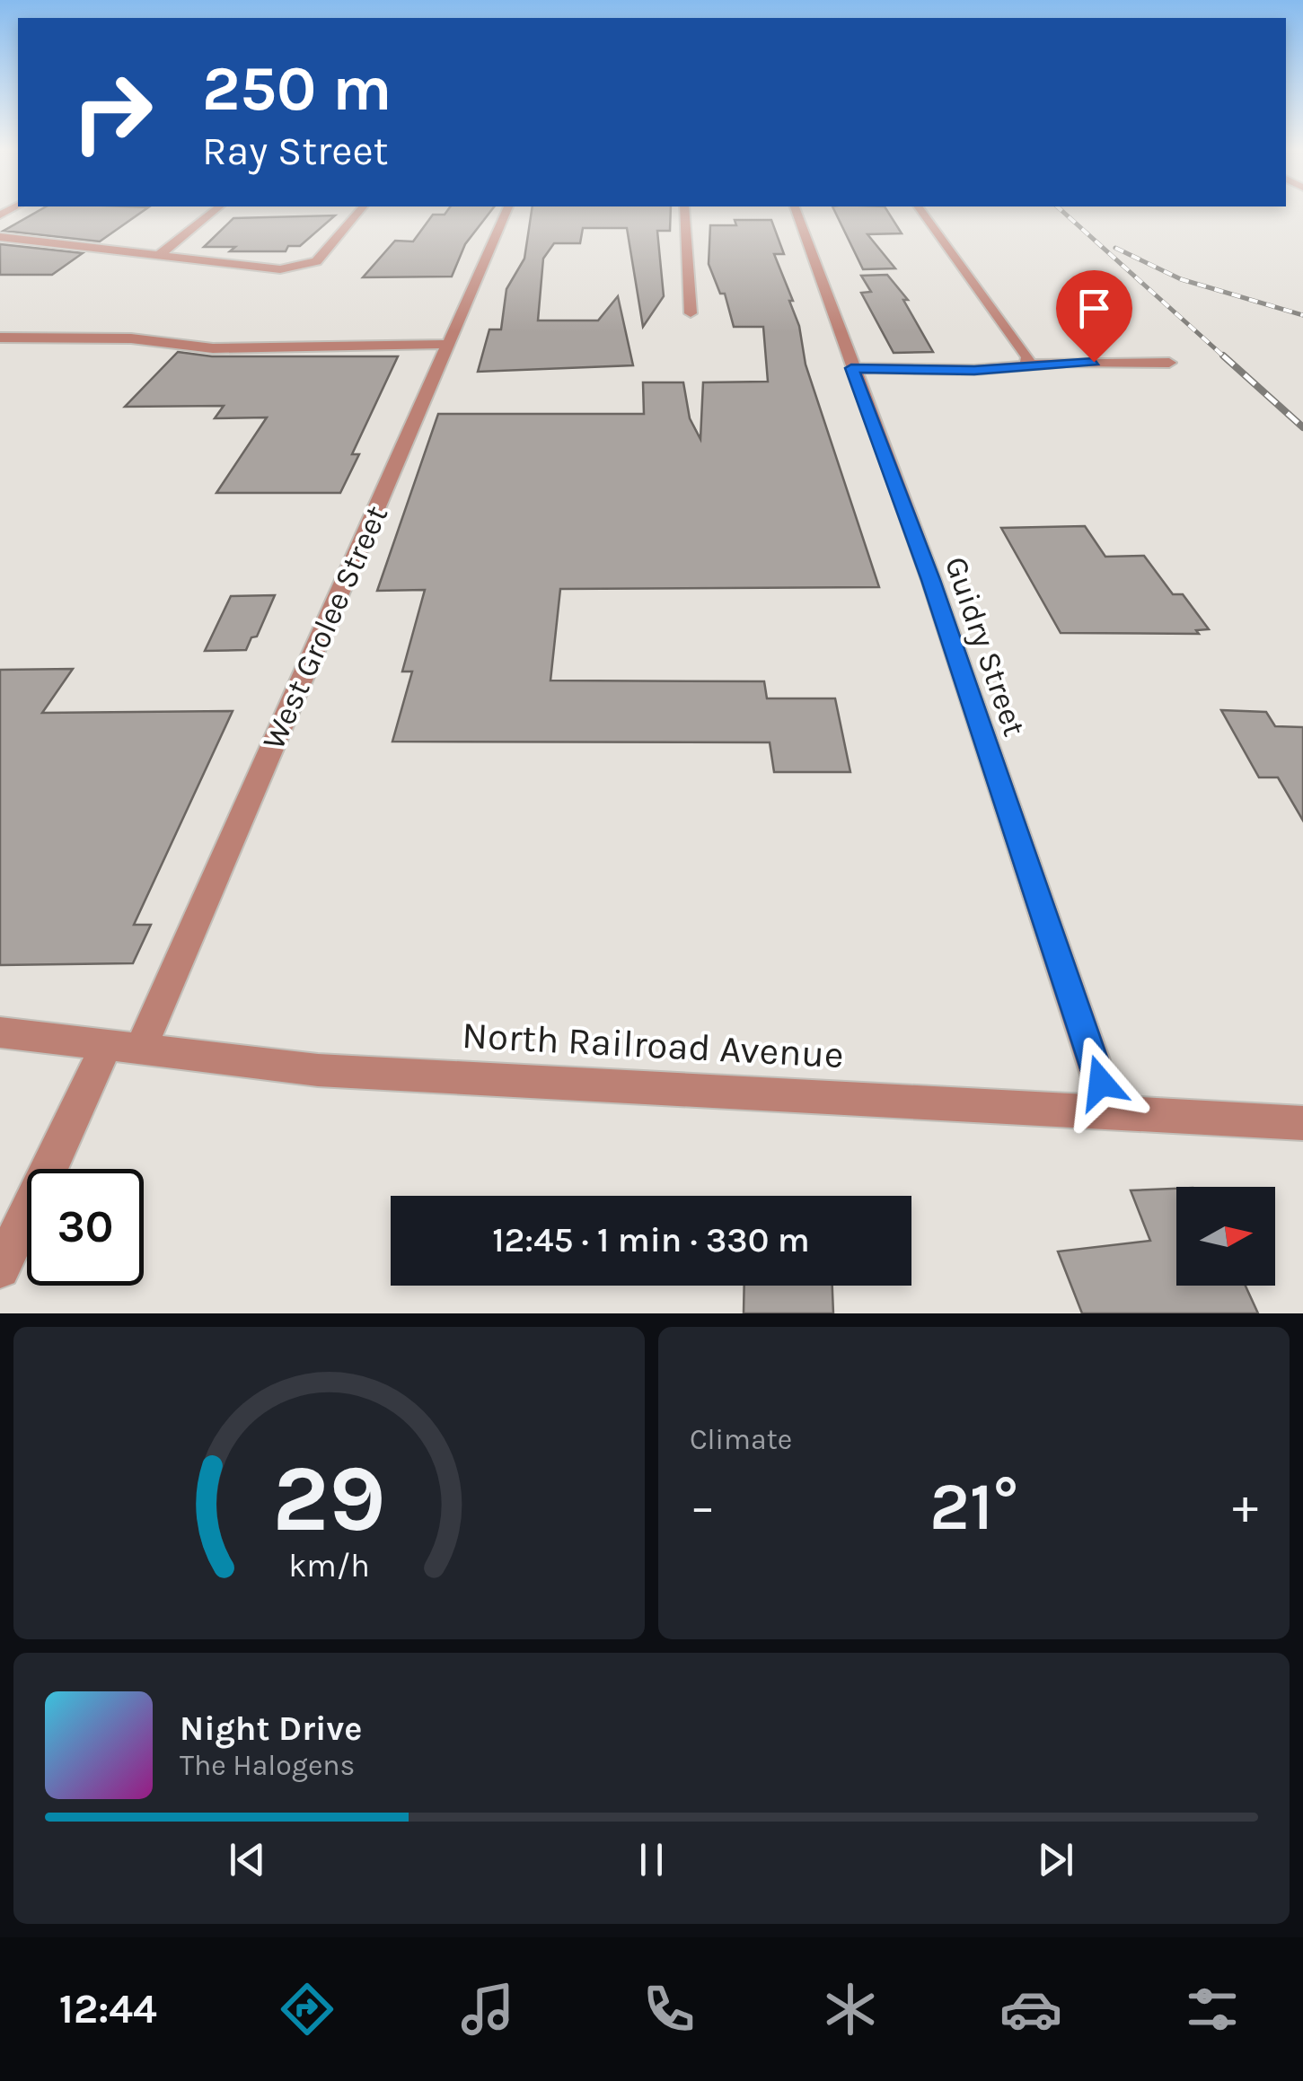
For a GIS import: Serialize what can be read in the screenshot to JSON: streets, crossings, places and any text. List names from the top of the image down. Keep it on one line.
{"streets":{"street":["West Grolee Street","Guidry Street","North Railroad Avenue"]},"crossings":[["West Grolee Street","North Railroad Avenue"],["Guidry Street","North Railroad Avenue"]],"north":"right","page":{"turn":["250 m","Ray Street"],"limit":"30","trip":"12:45 · 1 min · 330 m","tile":"Climate","heat":["−","21°","+"],"song":["Night Drive","The Halogens"],"tabs":"12:44","gauge":["29","km/h"]}}
